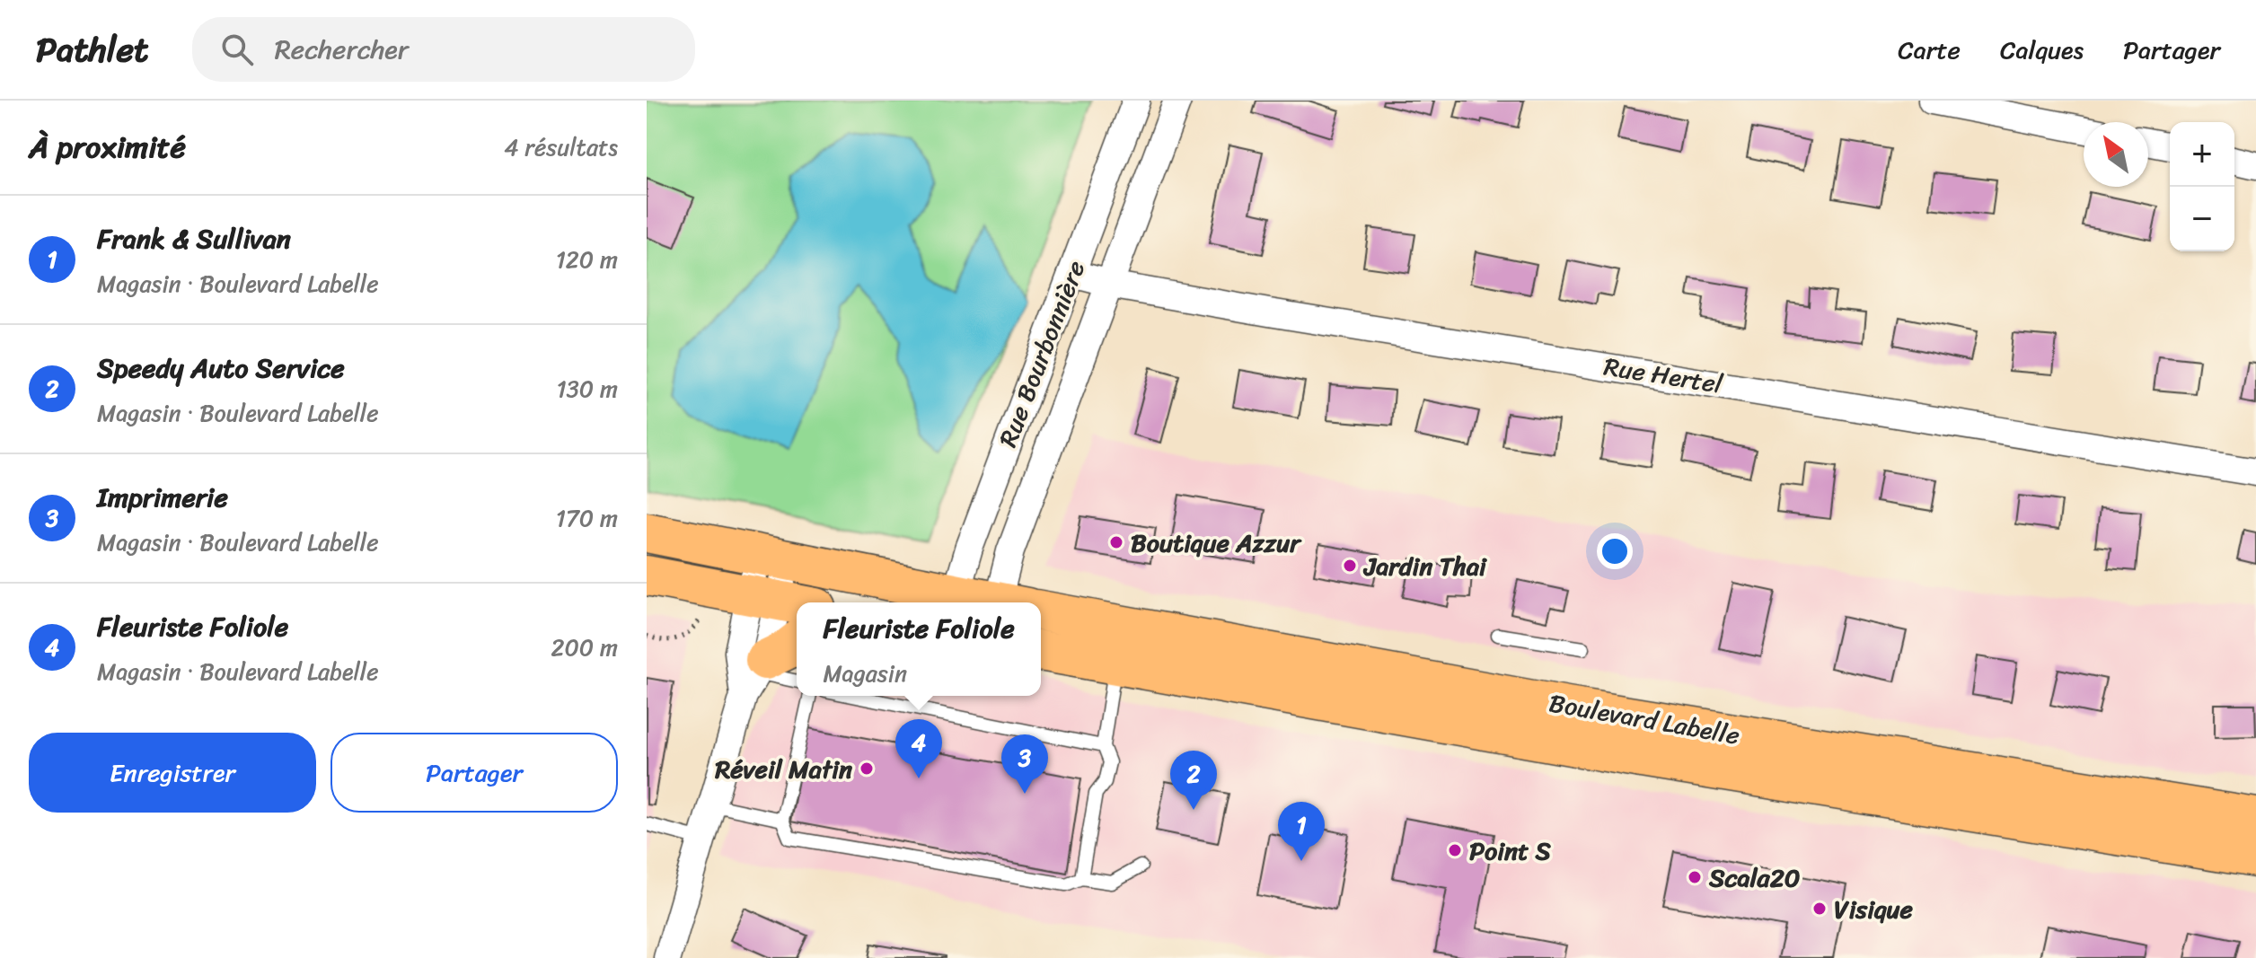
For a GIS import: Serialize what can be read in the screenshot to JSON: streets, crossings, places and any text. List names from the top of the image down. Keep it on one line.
{"streets":{"main road":["Boulevard Labelle"],"street":["Rue Bourbonnière","Rue Hertel"]},"crossings":[["Rue Bourbonnière","Rue Hertel"]],"places":["Boutique Azzur","Jardin Thai","Réveil Matin","Point S","Scala20","Visique"],"north":"top left","page":{"header":"Pathlet","search":"Rechercher","nav":["Carte","Calques","Partager"],"heading":["À proximité","4 résultats"],"map_buttons":["+","−"],"list":[{"mark":"1","name":"Frank & Sullivan","note":"Magasin · Boulevard Labelle","value":"120 m"},{"mark":"2","name":"Speedy Auto Service","note":"Magasin · Boulevard Labelle","value":"130 m"},{"mark":"3","name":"Imprimerie","note":"Magasin · Boulevard Labelle","value":"170 m"},{"mark":"4","name":"Fleuriste Foliole","note":"Magasin · Boulevard Labelle","value":"200 m"}],"popup":["Fleuriste Foliole","Magasin"],"buttons":["Enregistrer","Partager"],"pins":["4","3","2","1"]}}
